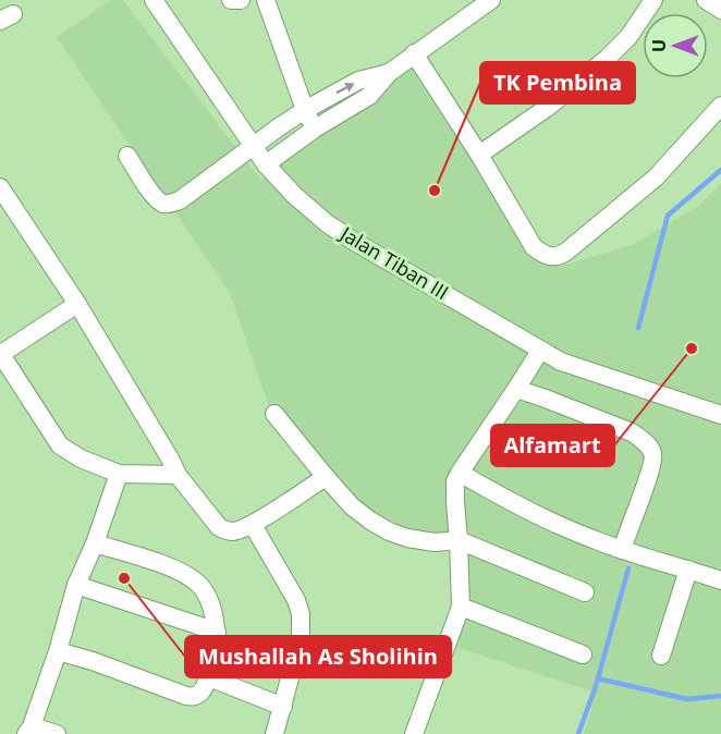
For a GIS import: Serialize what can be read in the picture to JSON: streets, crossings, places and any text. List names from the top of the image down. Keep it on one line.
{"streets":{"street":["Jalan Tiban III"]},"places":["TK Pembina","Alfamart","Mushallah As Sholihin"],"north":"left"}
